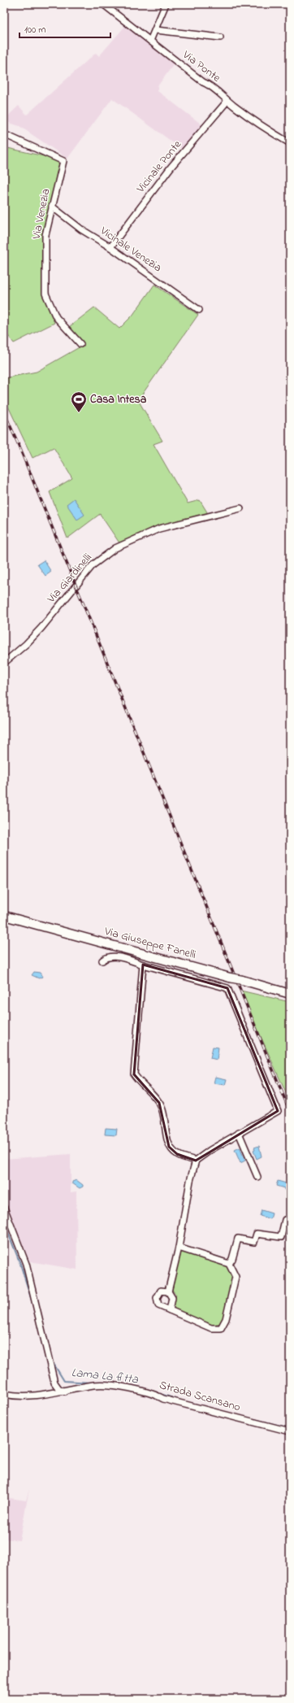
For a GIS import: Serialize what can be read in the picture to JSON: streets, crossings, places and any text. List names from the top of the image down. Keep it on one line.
{"streets":{"main road":["Via Giuseppe Fanelli"],"street":["Via Ponte","Vicinale Ponte","Via Venezia","Vicinale Venezia","Via Giardinelli","Strada Scansano"]},"crossings":[["Via Ponte","Vicinale Ponte"],["Vicinale Ponte","Vicinale Venezia"],["Via Venezia","Vicinale Venezia"]],"water":["Lama La fitta"],"places":{"sports":["Casa Intesa"]},"scale_bar":"100 m"}
